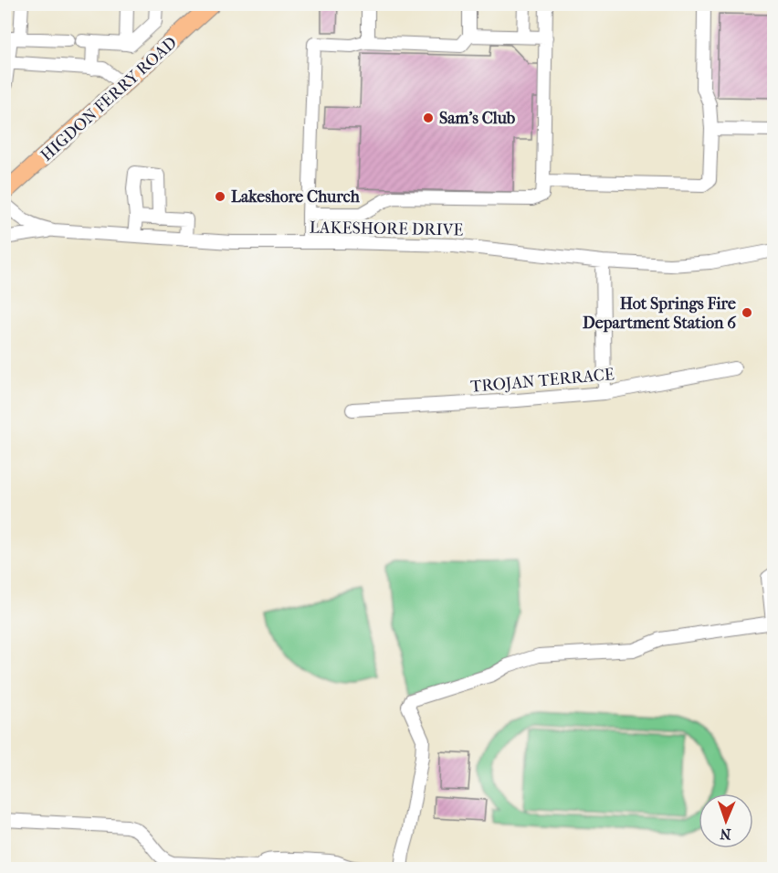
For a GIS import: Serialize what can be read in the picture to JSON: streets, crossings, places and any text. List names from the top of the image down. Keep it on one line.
{"streets":{"main road":["HIGDON FERRY ROAD"],"street":["LAKESHORE DRIVE","TROJAN TERRACE"]},"places":["Sam's Club","Lakeshore Church","Hot Springs Fire Department Station 6"],"north":"bottom"}
